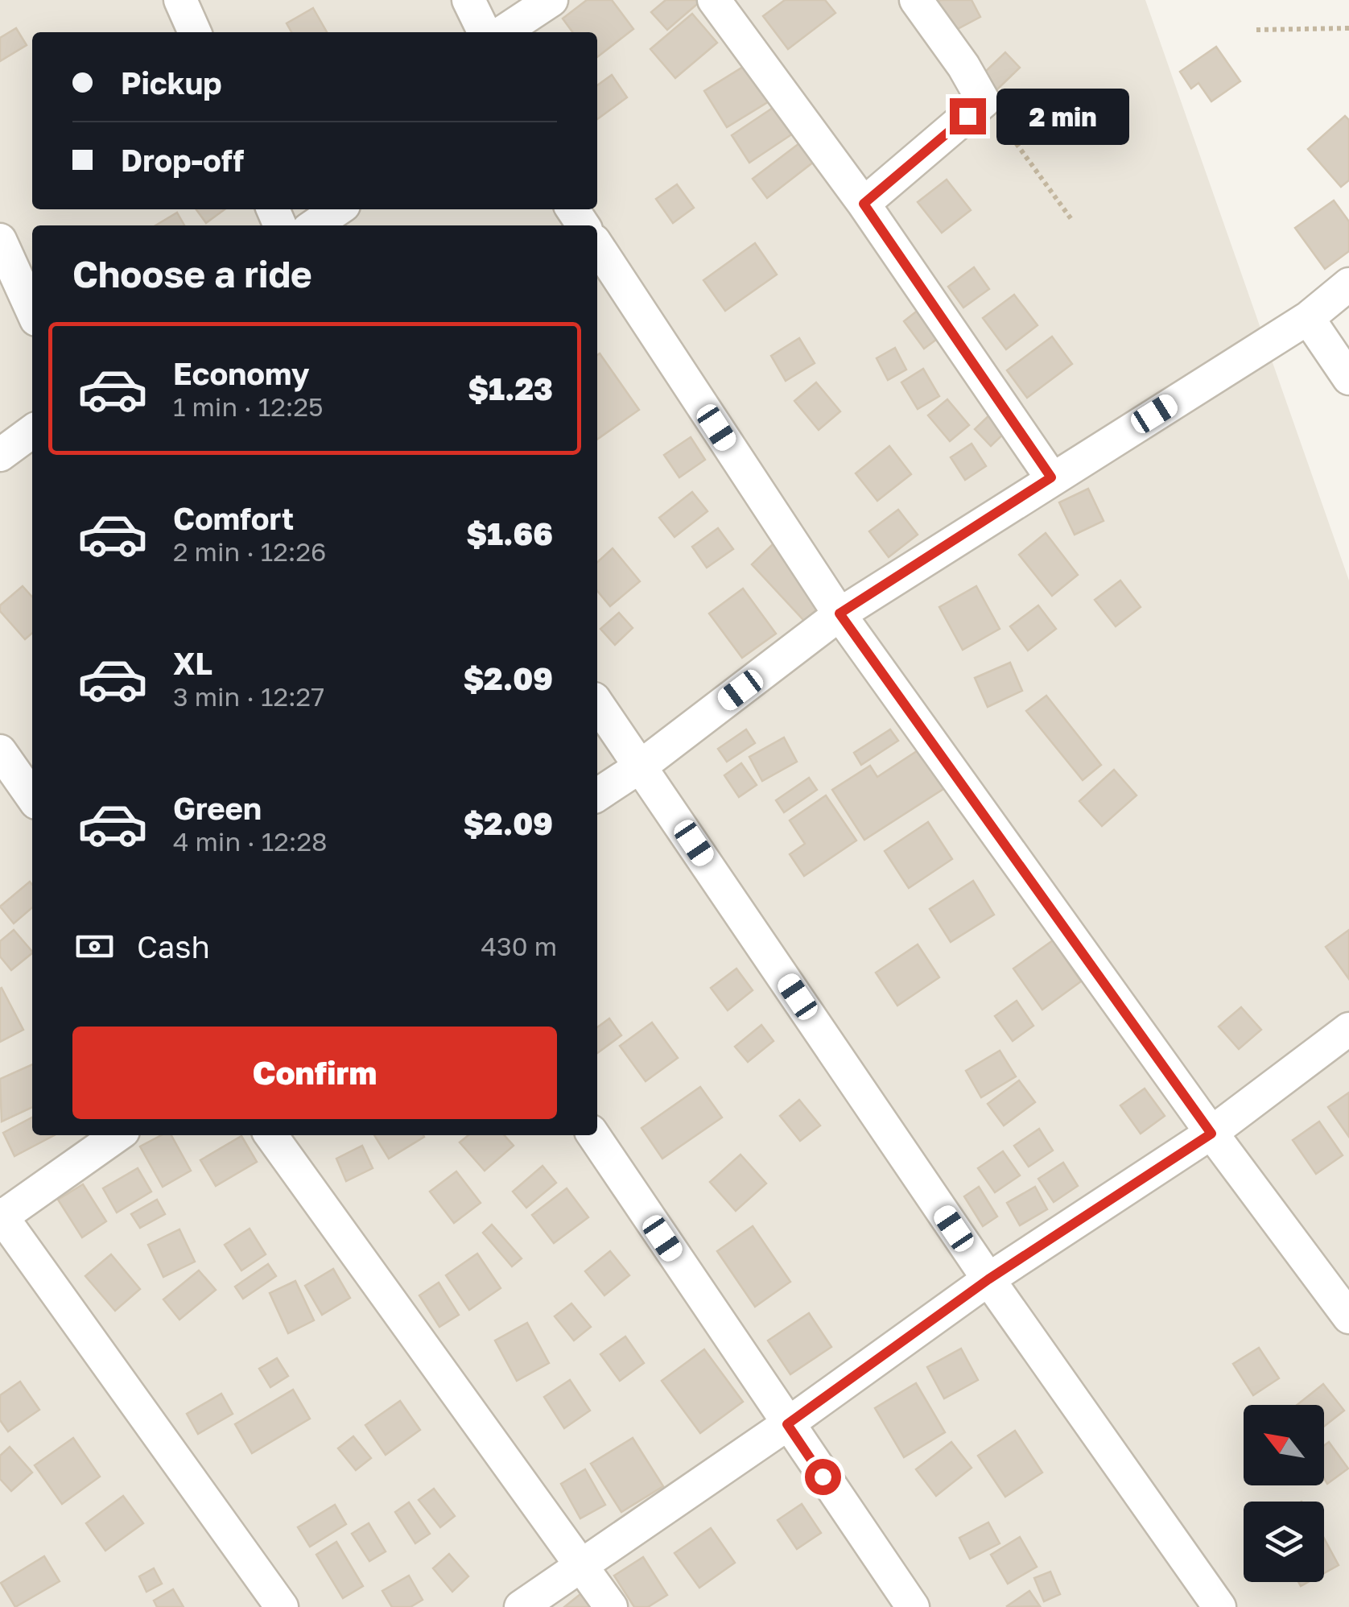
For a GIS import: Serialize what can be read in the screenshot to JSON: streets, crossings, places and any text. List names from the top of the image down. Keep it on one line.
{"north":"top left","page":{"banner":["Pickup","Drop-off"],"bubble":"2 min","heading":"Choose a ride","list":[{"name":"Economy","note":"1 min · 12:25","value":"$1.23"},{"name":"Comfort","note":"2 min · 12:26","value":"$1.66"},{"name":"XL","note":"3 min · 12:27","value":"$2.09"},{"name":"Green","note":"4 min · 12:28","value":"$2.09"}],"pay":["Cash","430 m"],"buttons":"Confirm"}}
